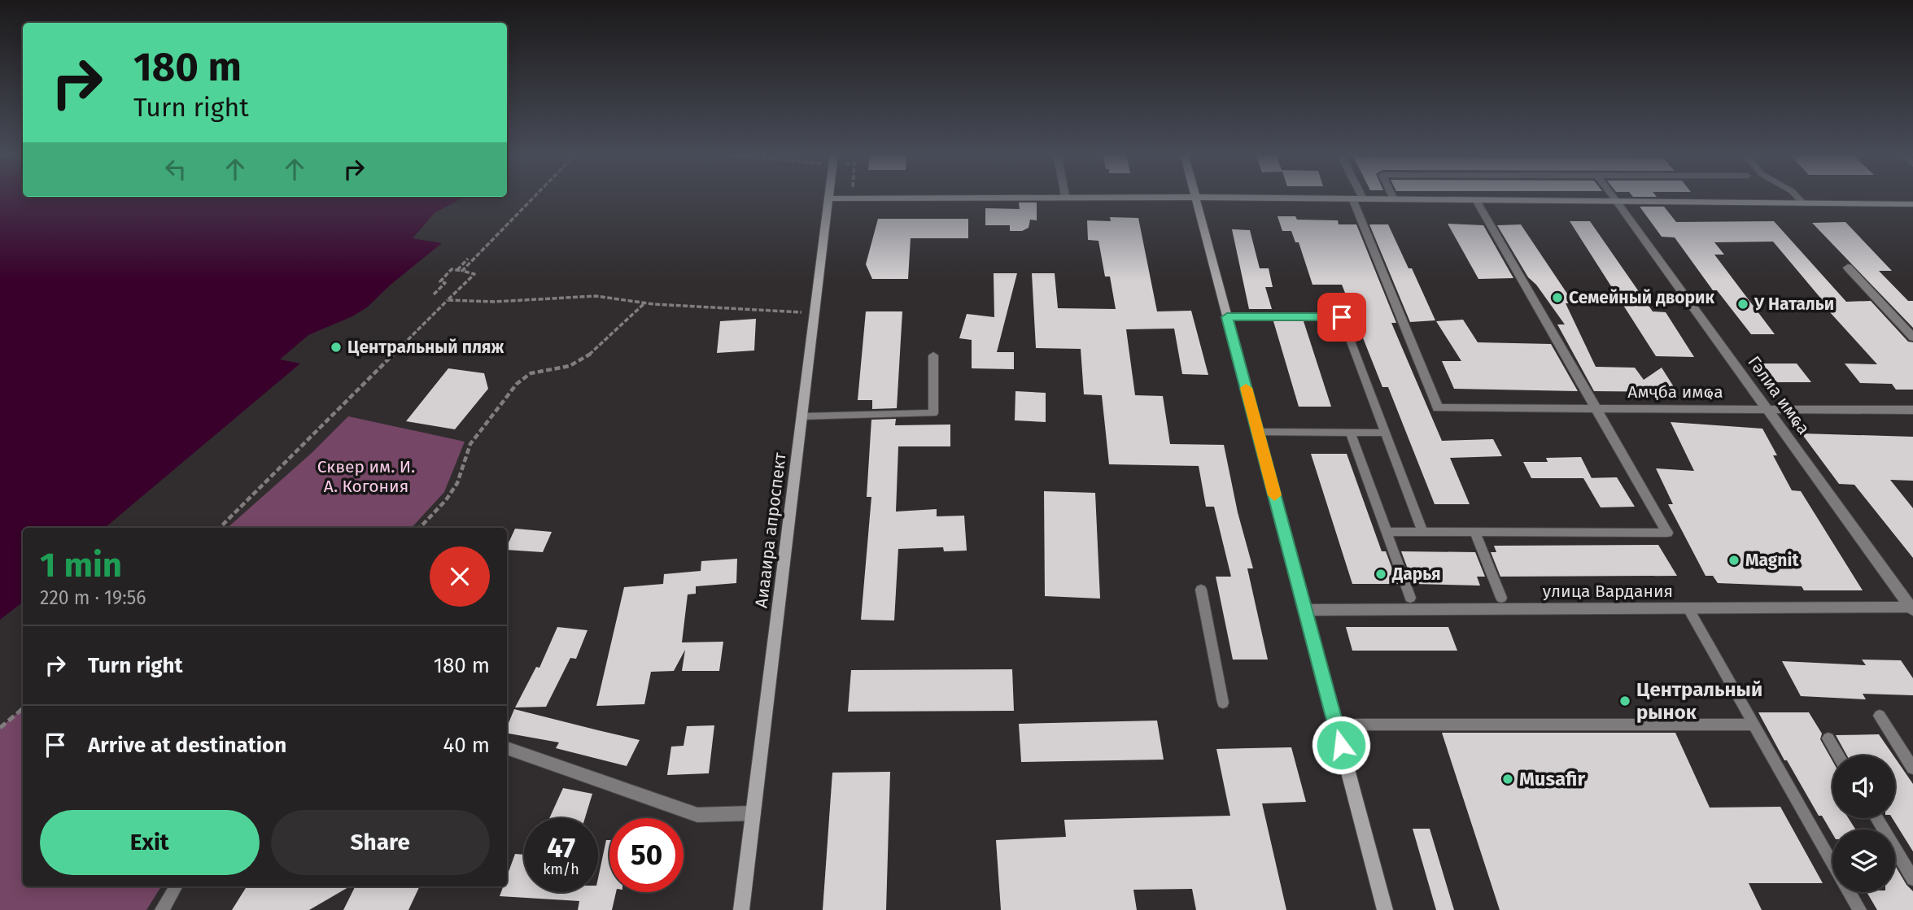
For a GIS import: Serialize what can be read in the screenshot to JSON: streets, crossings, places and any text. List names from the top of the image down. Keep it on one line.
{"streets":{"main road":["Аиааира апроспект"],"street":["Амҷба имҩа","Гәлиа имҩа","улица Вардания"]},"crossings":[["Амҷба имҩа","Гәлиа имҩа"],["Гәлиа имҩа","улица Вардания"]],"parks":["Сквер им. И. А. Когония"],"places":["Семейный дворик","У Натальи","Центральный пляж","Magnit","Дарья","Центральный рынок","Musafir"],"page":{"turn":["180 m","Turn right"],"heading":["1 min","220 m · 19:56"],"list":[{"name":"Turn right","value":"180 m"},{"name":"Arrive at destination","value":"40 m"}],"buttons":["Exit","Share"],"speed":"47 km/h","limit":"50"}}
